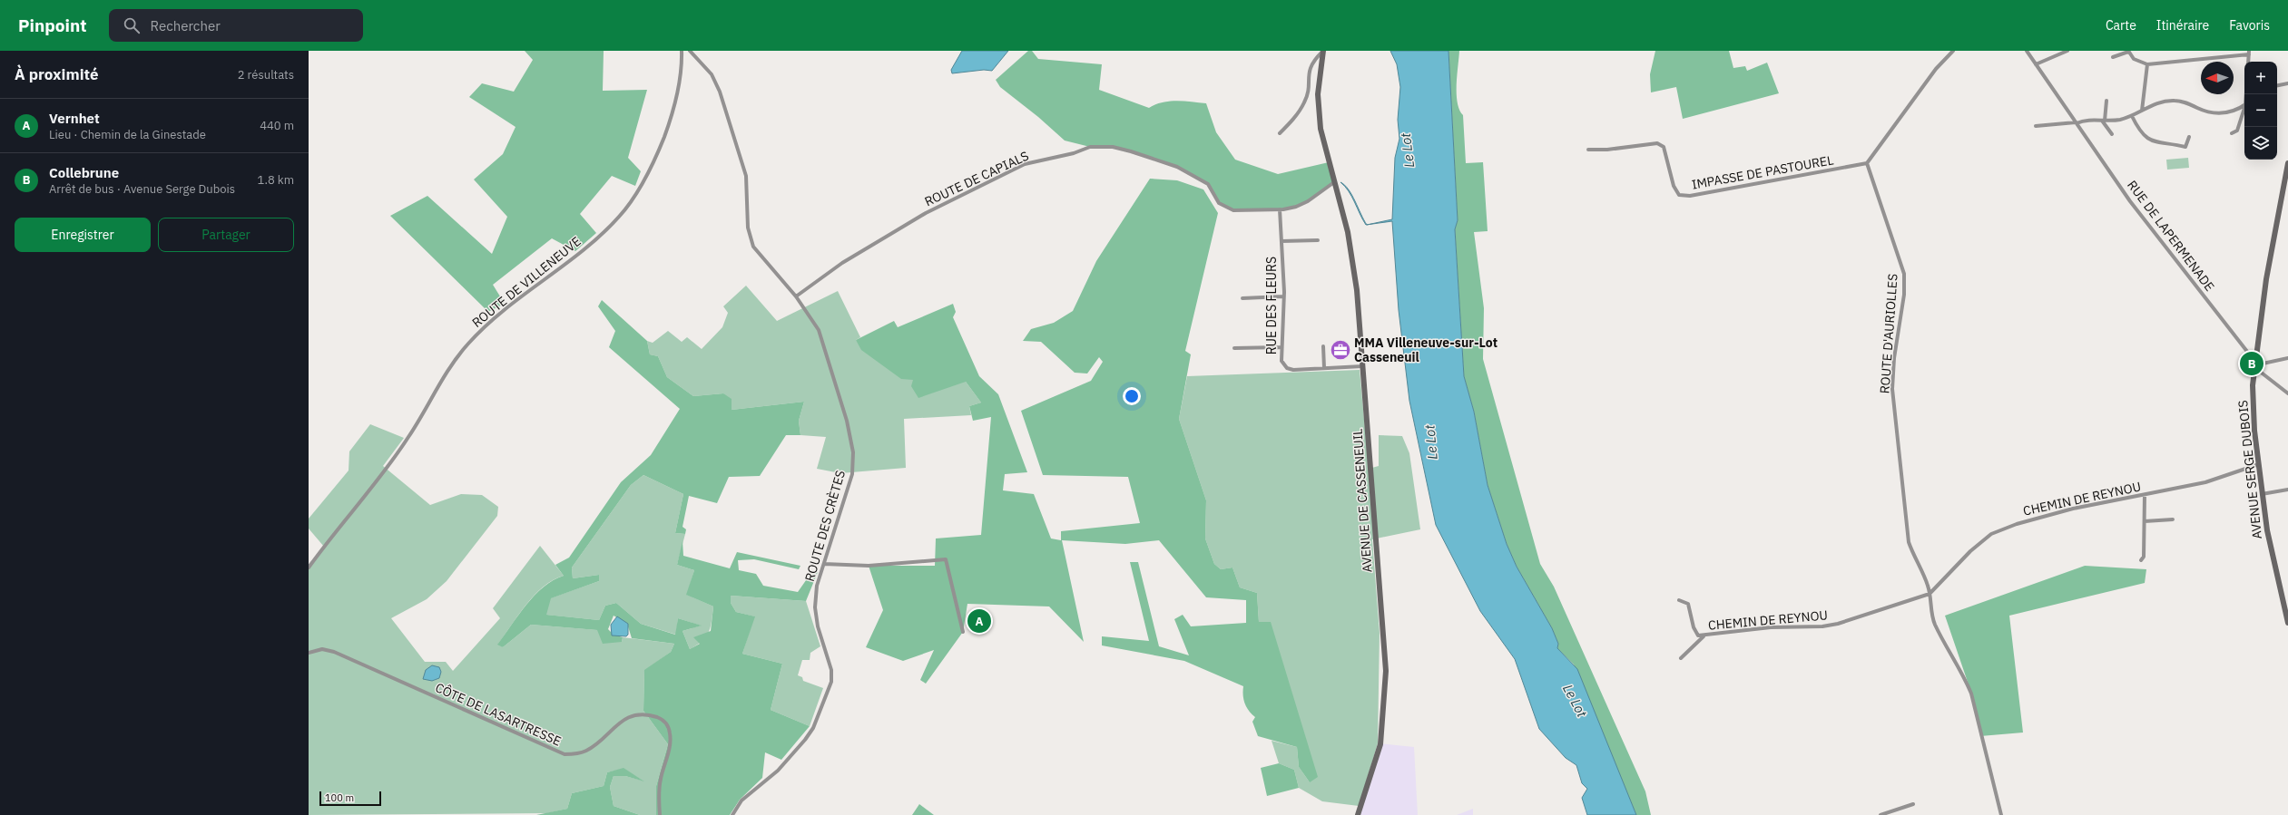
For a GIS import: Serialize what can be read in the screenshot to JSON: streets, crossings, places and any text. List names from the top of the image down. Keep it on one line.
{"streets":{"main road":["AVENUE SERGE DUBOIS","AVENUE DE CASSENEUIL"],"street":["IMPASSE DE PASTOUREL","ROUTE DE CAPIALS","RUE DE LAPERMENADE","ROUTE DE VILLENEUVE","RUE DES FLEURS","ROUTE D'AURIOLLES","CHEMIN DE REYNOU","ROUTE DES CRÈTES","CÔTE DE LASARTRESSE"]},"crossings":[["IMPASSE DE PASTOUREL","ROUTE D'AURIOLLES"],["ROUTE DE CAPIALS","RUE DES FLEURS"],["ROUTE DE CAPIALS","AVENUE DE CASSENEUIL"],["ROUTE DE CAPIALS","ROUTE DES CRÈTES"],["RUE DE LAPERMENADE","AVENUE SERGE DUBOIS"],["RUE DES FLEURS","AVENUE DE CASSENEUIL"],["ROUTE D'AURIOLLES","CHEMIN DE REYNOU"],["AVENUE SERGE DUBOIS","CHEMIN DE REYNOU"]],"water":["Le Lot"],"places":{"office":["MMA Villeneuve-sur-Lot Casseneuil"]},"scale_bar":"100 m","north":"left","page":{"header":"Pinpoint","search":"Rechercher","nav":["Carte","Itinéraire","Favoris"],"heading":["À proximité","2 résultats"],"map_buttons":["+","−"],"list":[{"mark":"A","name":"Vernhet","note":"Lieu · Chemin de la Ginestade","value":"440 m"},{"mark":"B","name":"Collebrune","note":"Arrêt de bus · Avenue Serge Dubois","value":"1.8 km"}],"buttons":["Enregistrer","Partager"],"pins":["B","A"],"scale":"100 m"}}
